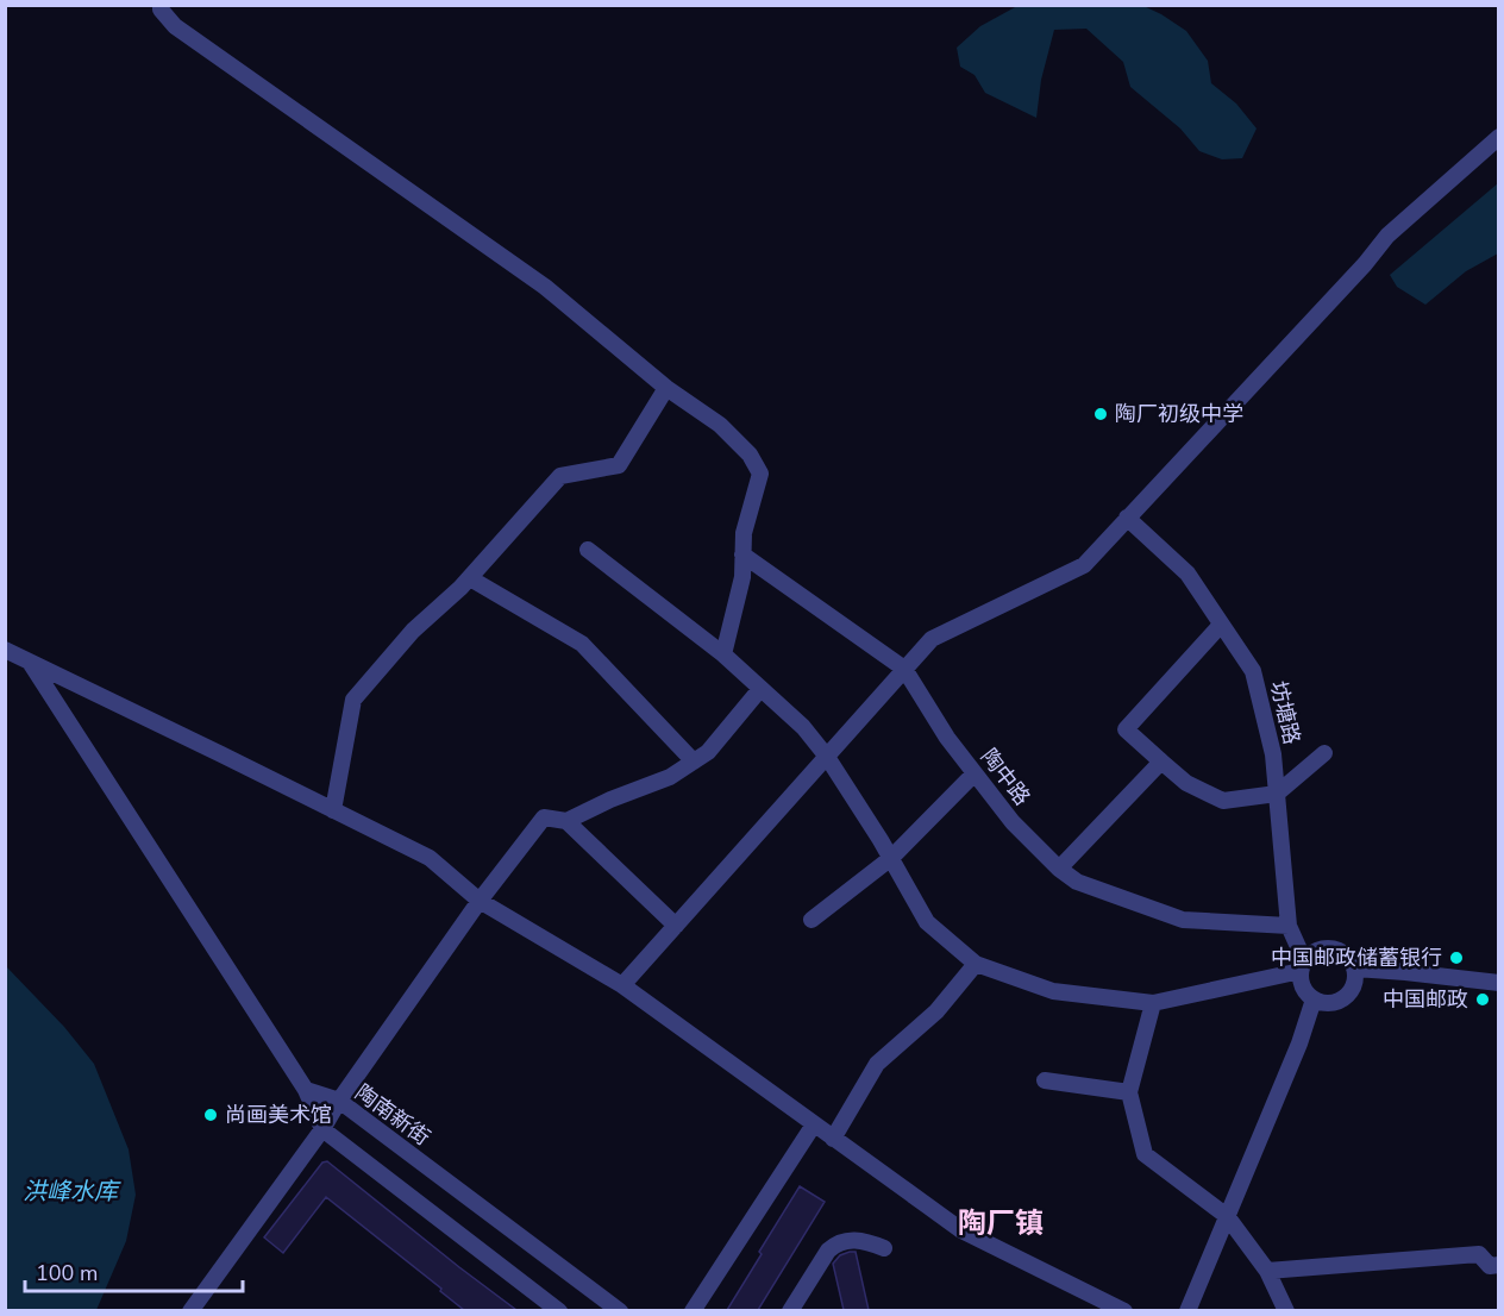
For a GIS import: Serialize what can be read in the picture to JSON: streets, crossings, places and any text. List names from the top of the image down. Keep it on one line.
{"streets":{"street":["坊塘路","陶中路","陶南新街"]},"crossings":[["坊塘路","陶中路"]],"districts":["陶厂镇"],"water":["洪峰水库"],"places":["陶厂初级中学","中国邮政储蓄银行","中国邮政","尚画美术馆"],"scale_bar":"100 m"}
